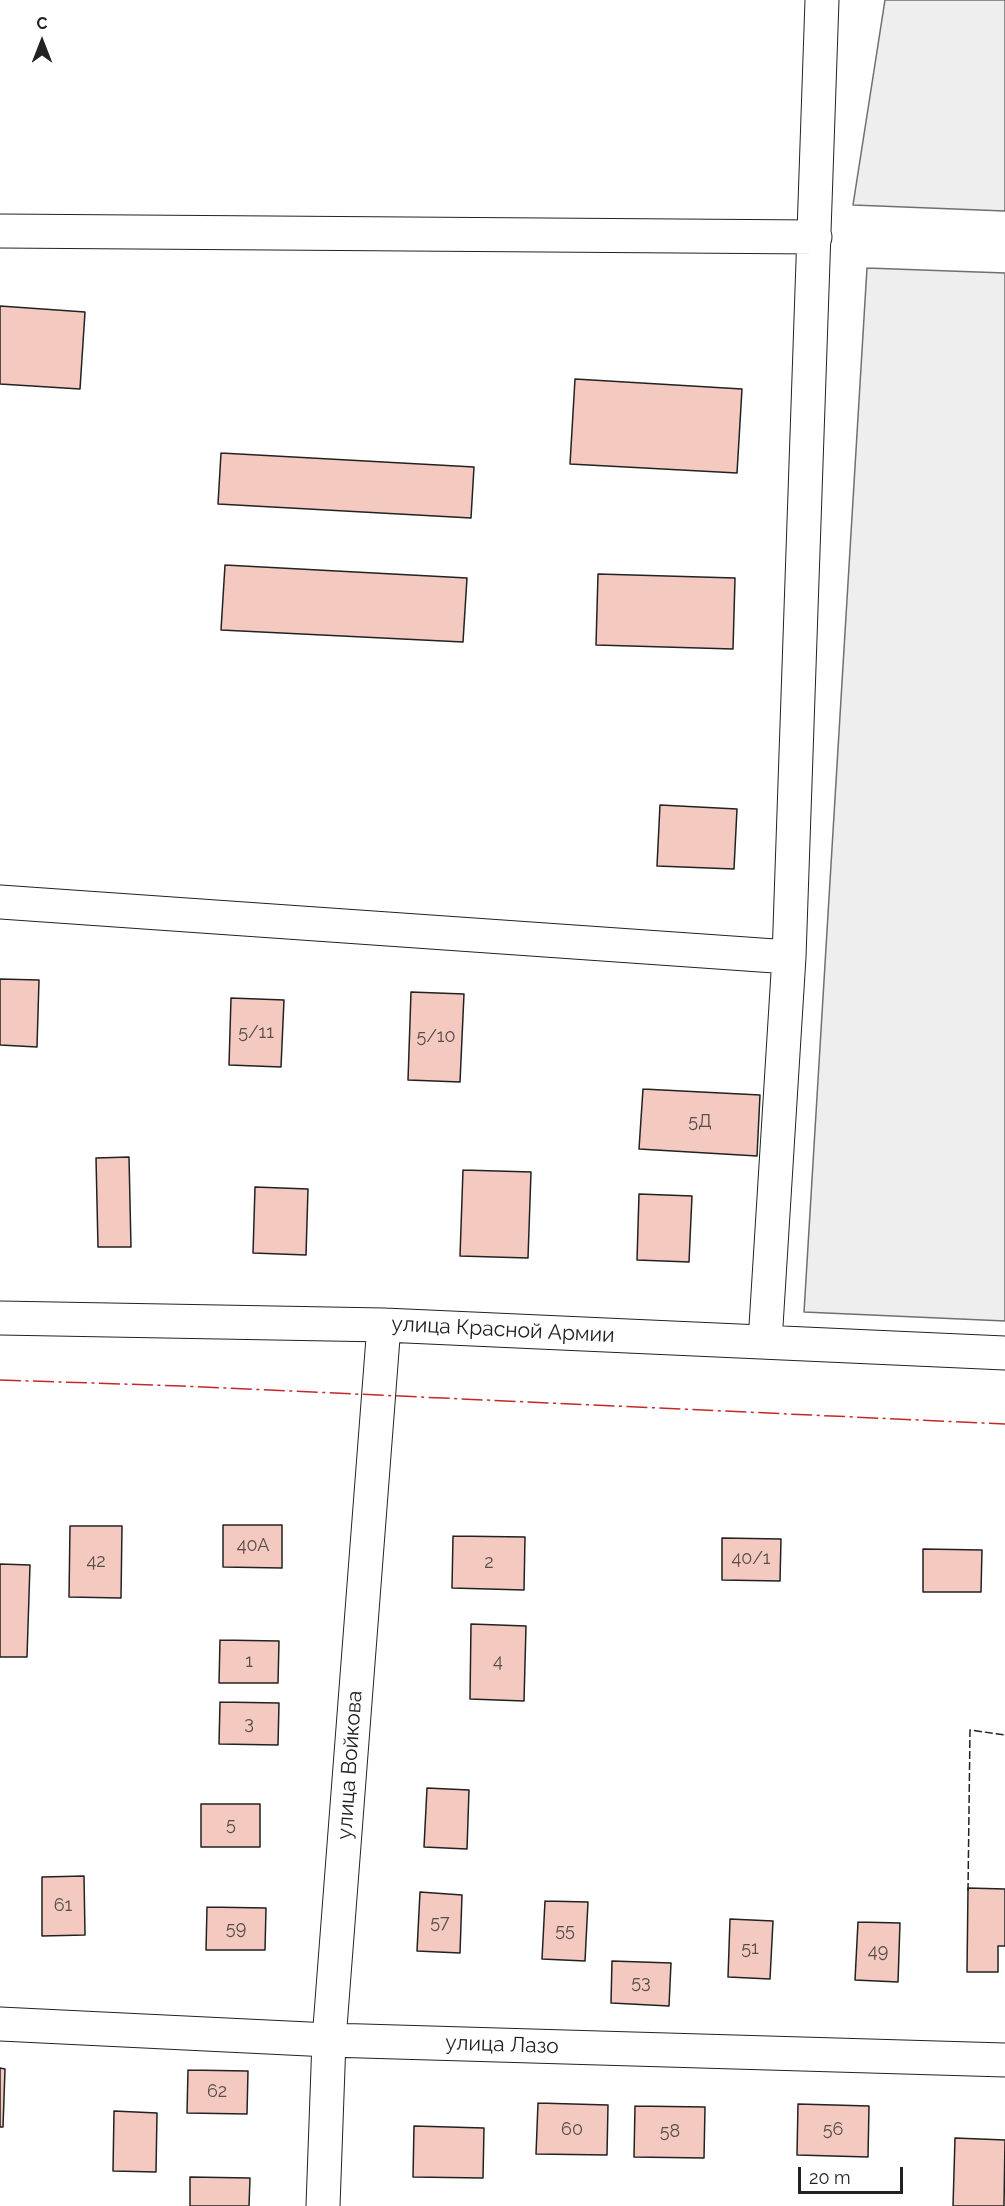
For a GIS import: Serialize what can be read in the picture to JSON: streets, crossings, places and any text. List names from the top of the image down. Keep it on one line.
{"streets":{"street":["улица Красной Армии","улица Войкова","улица Лазо"]},"crossings":[["улица Красной Армии","улица Войкова"],["улица Войкова","улица Лазо"]],"house_numbers":["5/11","5/10","5Д","40А","40/1","42","2","1","4","3","5","61","57","59","55","51","49","53","62","60","56","58"],"scale_bar":"20 m","north":"top"}
